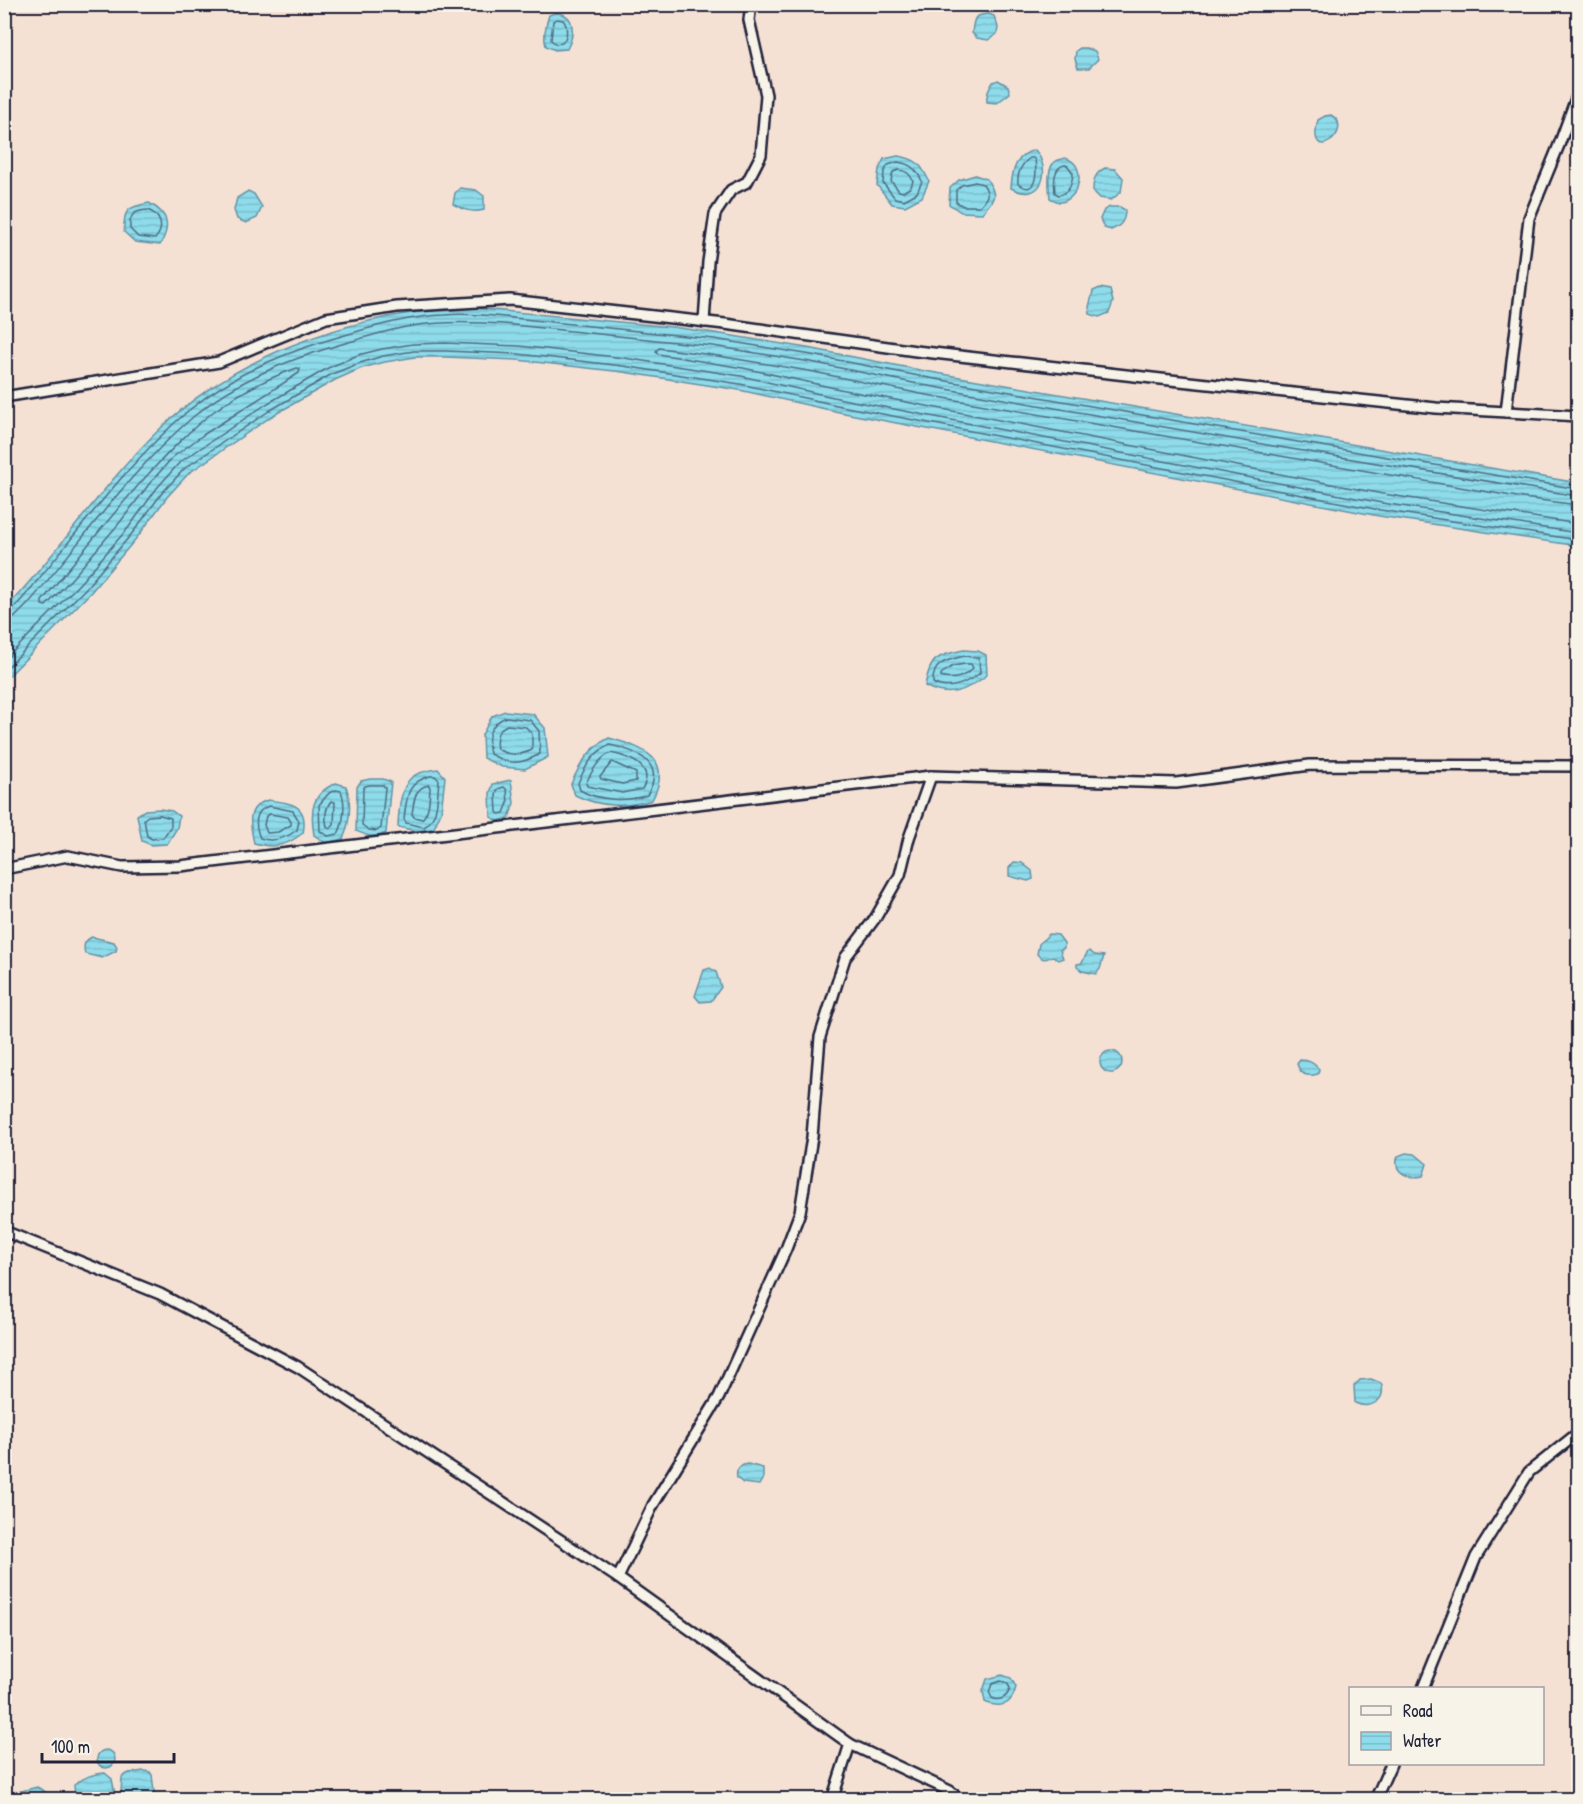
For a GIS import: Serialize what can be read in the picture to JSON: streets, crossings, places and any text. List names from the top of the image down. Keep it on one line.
{"legend":["Road","Water"],"scale_bar":"100 m"}
